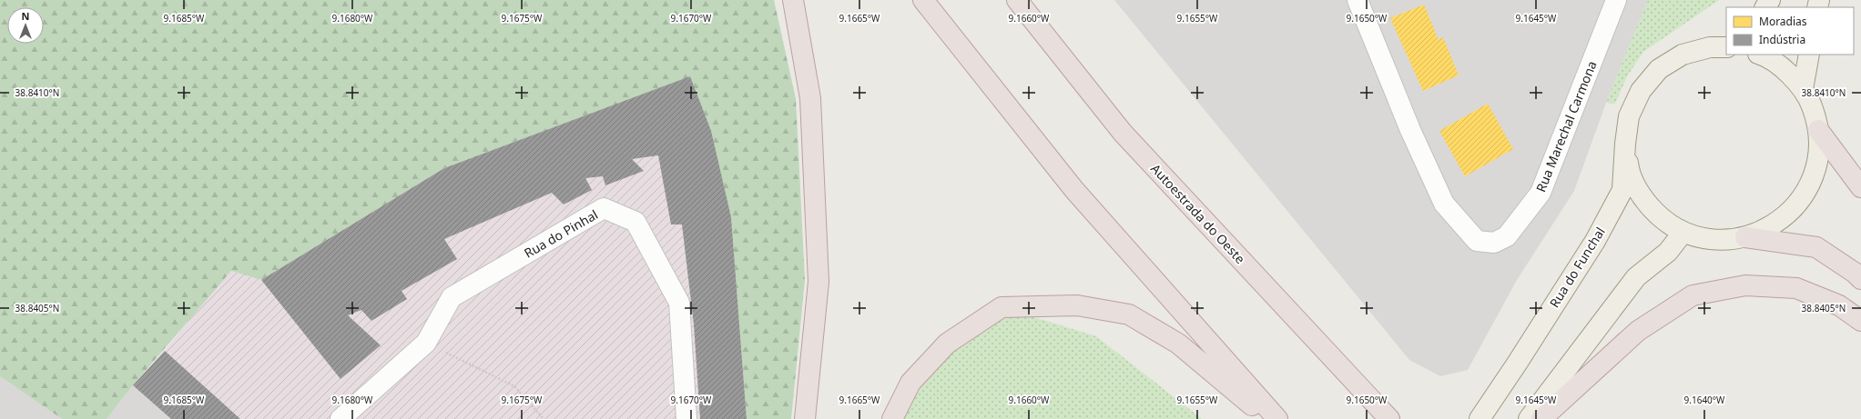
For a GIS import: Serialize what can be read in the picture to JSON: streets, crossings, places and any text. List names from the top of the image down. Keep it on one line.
{"streets":{"highway":["Autoestrada do Oeste"],"main road":["Rua do Funchal"],"street":["Rua Marechal Carmona","Rua do Pinhal"]},"legend":["Moradias","Indústria"],"north":"top","coordinates":["9.1685°W","9.1680°W","9.1675°W","9.1670°W","9.1665°W","9.1660°W","9.1655°W","9.1650°W","9.1645°W","38.8410°N","38.8405°N","9.1640°W"]}
